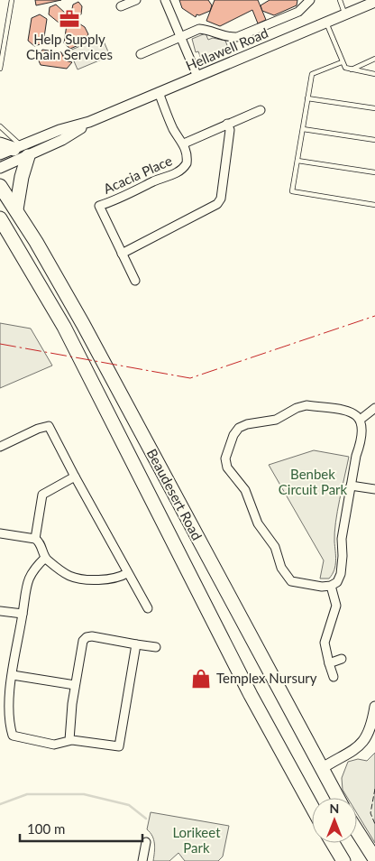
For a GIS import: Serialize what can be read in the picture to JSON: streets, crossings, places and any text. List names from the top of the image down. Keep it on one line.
{"streets":{"highway":["Beaudesert Road"],"street":["Hellawell Road","Acacia Place"]},"crossings":[["Hellawell Road","Acacia Place"]],"parks":["Benbek Circuit Park","Lorikeet Park"],"places":{"office":["Help Supply Chain Services"],"shop":["Templex Nursury"]},"scale_bar":"100 m","north":"top"}
